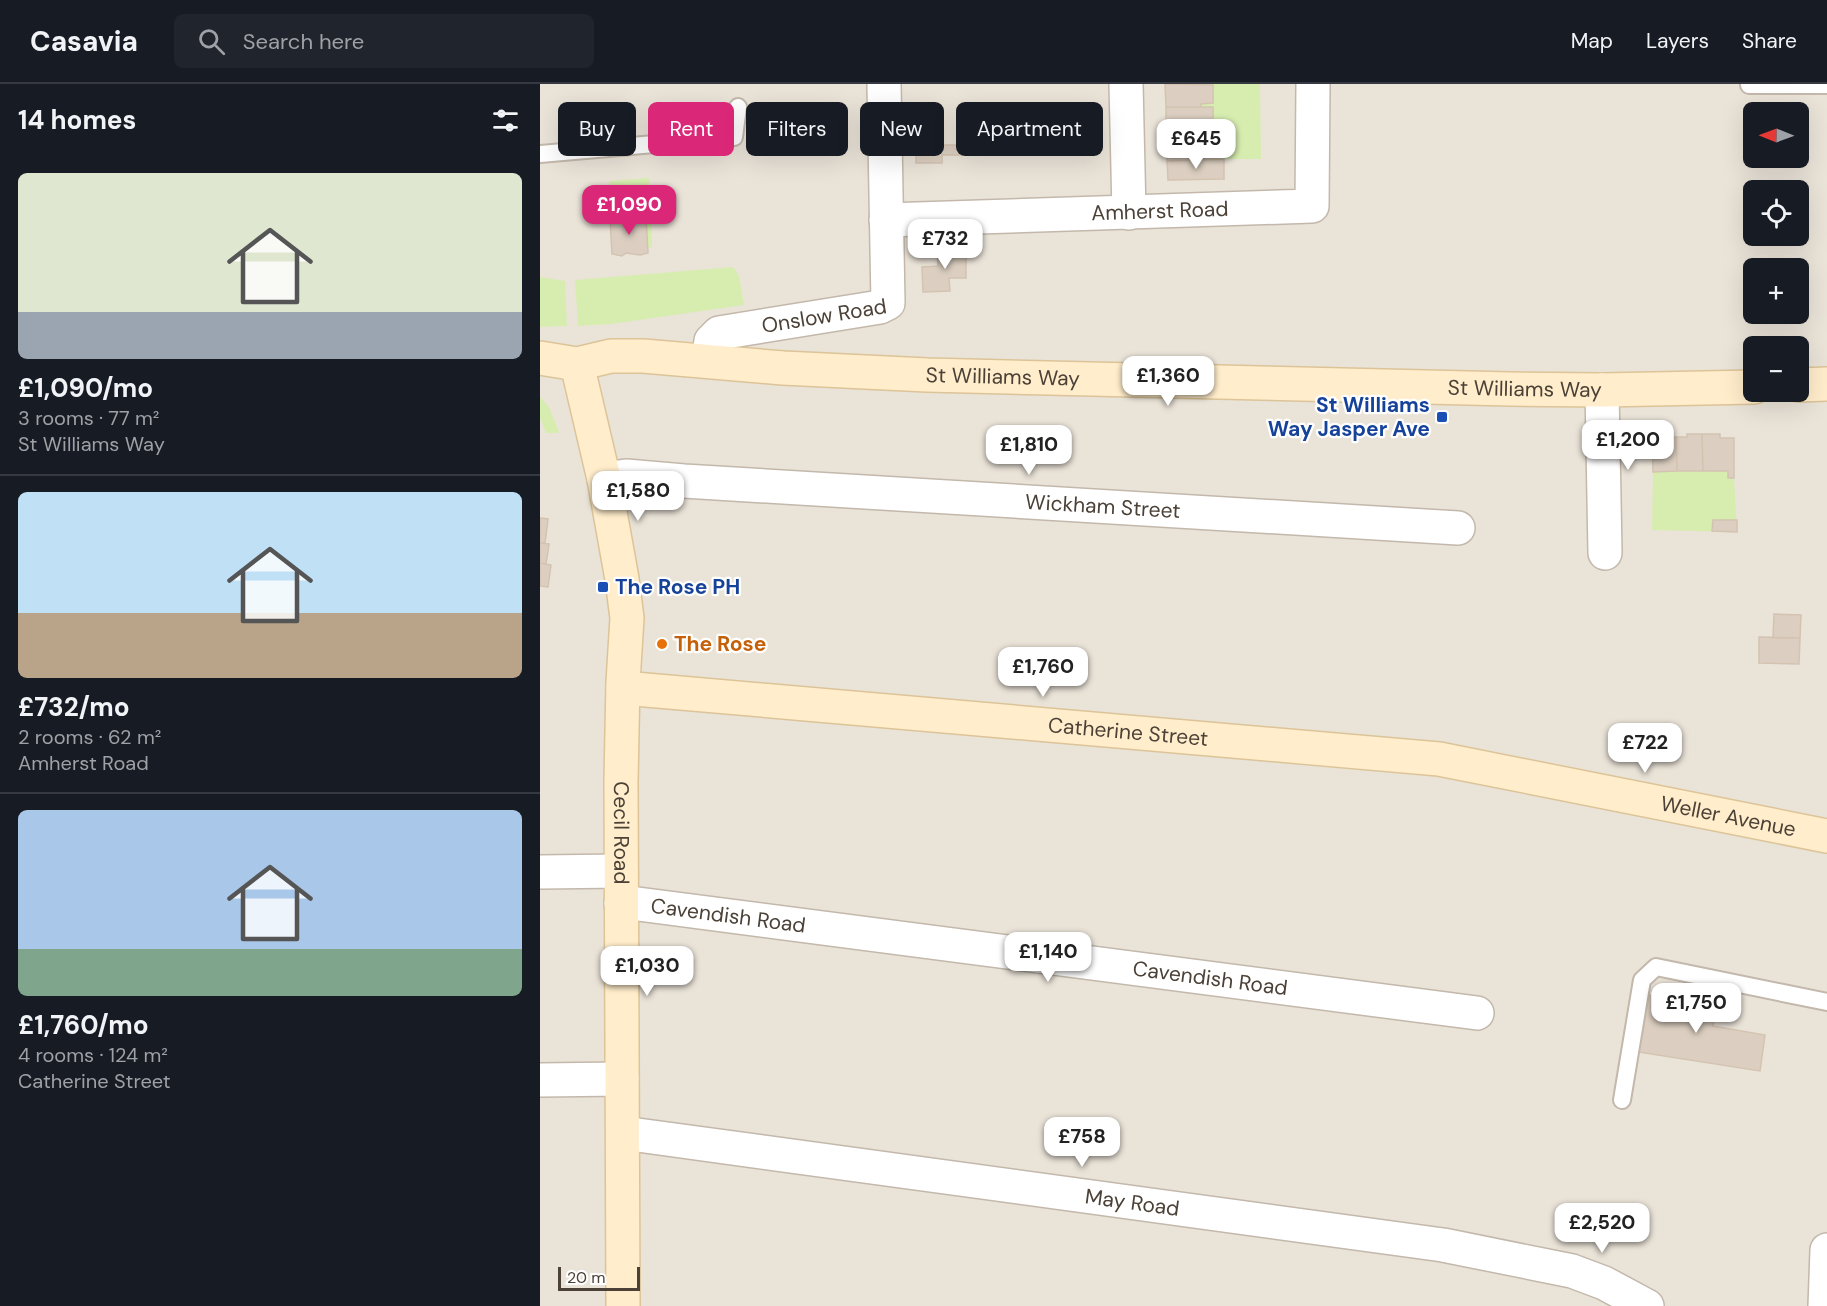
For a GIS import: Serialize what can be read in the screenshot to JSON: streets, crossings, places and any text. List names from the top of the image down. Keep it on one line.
{"streets":{"street":["Amherst Road","Onslow Road","St Williams Way","Wickham Street","Catherine Street","Weller Avenue","Cecil Road","Cavendish Road","May Road"]},"crossings":[["Amherst Road","Onslow Road"],["Onslow Road","St Williams Way"],["St Williams Way","Cecil Road"],["Wickham Street","Cecil Road"],["Catherine Street","Weller Avenue"],["Catherine Street","Cecil Road"],["Cecil Road","Cavendish Road"],["Cecil Road","May Road"]],"places":{"transit":["St Williams Way Jasper Ave","The Rose PH"],"other":["The Rose"]},"scale_bar":"20 m","north":"left","page":{"header":"Casavia","search":"Search here","nav":["Map","Layers","Share"],"heading":"14 homes","map_buttons":["+","−"],"chip":["Buy","Rent","Filters","New","Apartment"],"price":["£645","£1,090","£732","£1,360","£1,200","£1,810","£1,580","£1,760","£722","£1,140","£1,030","£1,750","£758","£2,520"],"list":[{"name":"£1,090/mo","note":"3 rooms · 77 m² · St Williams Way"},{"name":"£732/mo","note":"2 rooms · 62 m² · Amherst Road"},{"name":"£1,760/mo","note":"4 rooms · 124 m² · Catherine Street"}],"scale":"20 m"}}
